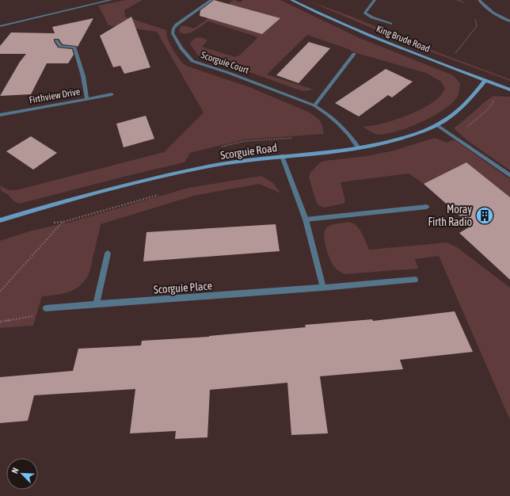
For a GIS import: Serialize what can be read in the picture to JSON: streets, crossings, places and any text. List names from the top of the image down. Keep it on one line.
{"streets":{"street":["King Brude Road","Scorguie Court","Firthview Drive","Scorguie Road","Scorguie Place"]},"crossings":[["King Brude Road","Scorguie Road"],["Scorguie Court","Scorguie Road"]],"places":{"building":["Moray Firth Radio"]},"north":"top left"}
